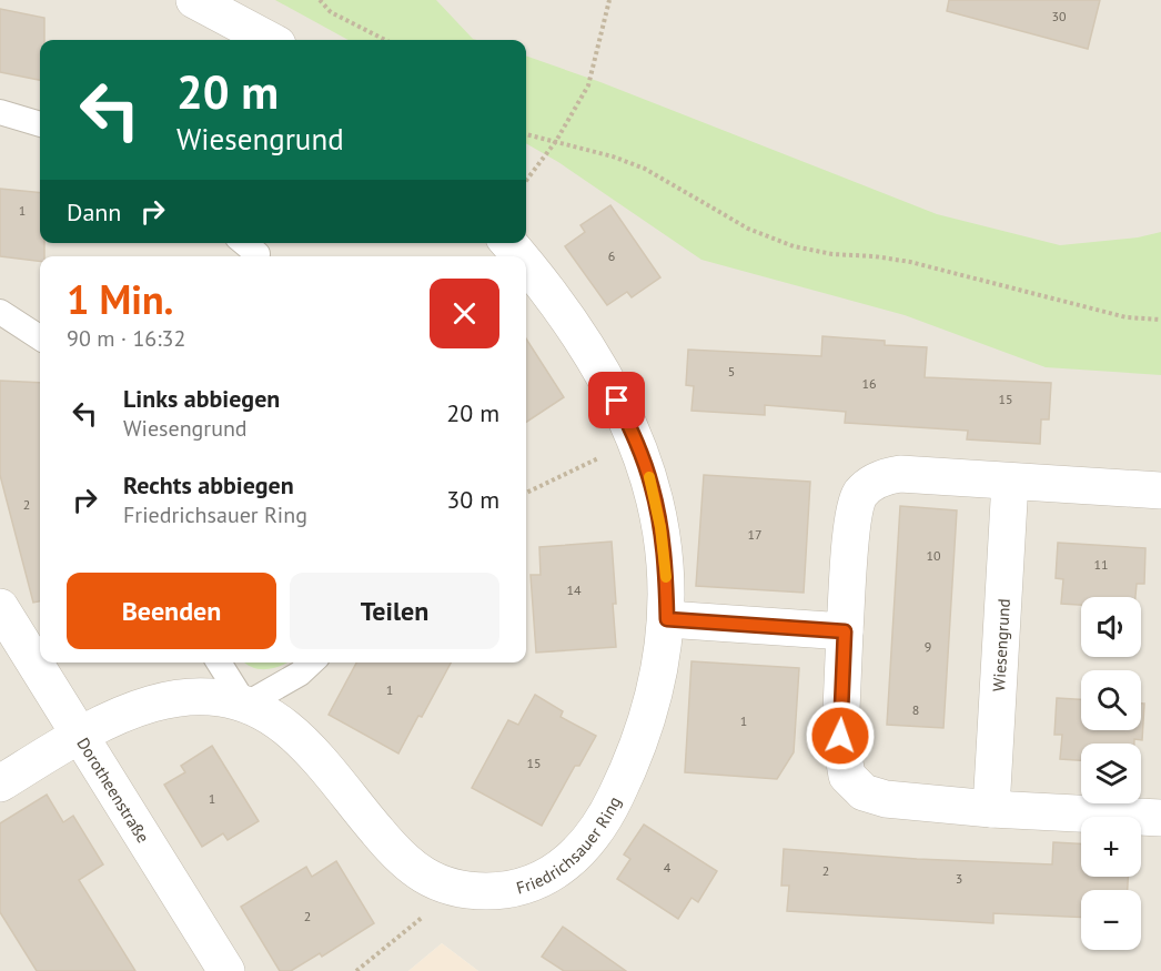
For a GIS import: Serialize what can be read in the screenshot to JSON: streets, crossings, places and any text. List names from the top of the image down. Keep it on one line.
{"streets":{"street":["Wiesengrund","Dorotheenstraße","Friedrichsauer Ring"]},"crossings":[["Dorotheenstraße","Friedrichsauer Ring"]],"house_numbers":["30","1","6","5","16","15","2","17","10","11","14","9","1","8","1","15","1","4","2","3","2"],"page":{"turn":["20 m","Wiesengrund"],"then":"Dann","heading":["1 Min.","90 m · 16:32"],"list":[{"name":"Links abbiegen","note":"Wiesengrund","value":"20 m"},{"name":"Rechts abbiegen","note":"Friedrichsauer Ring","value":"30 m"}],"buttons":["Beenden","Teilen"],"map_buttons":["+","−"]}}
